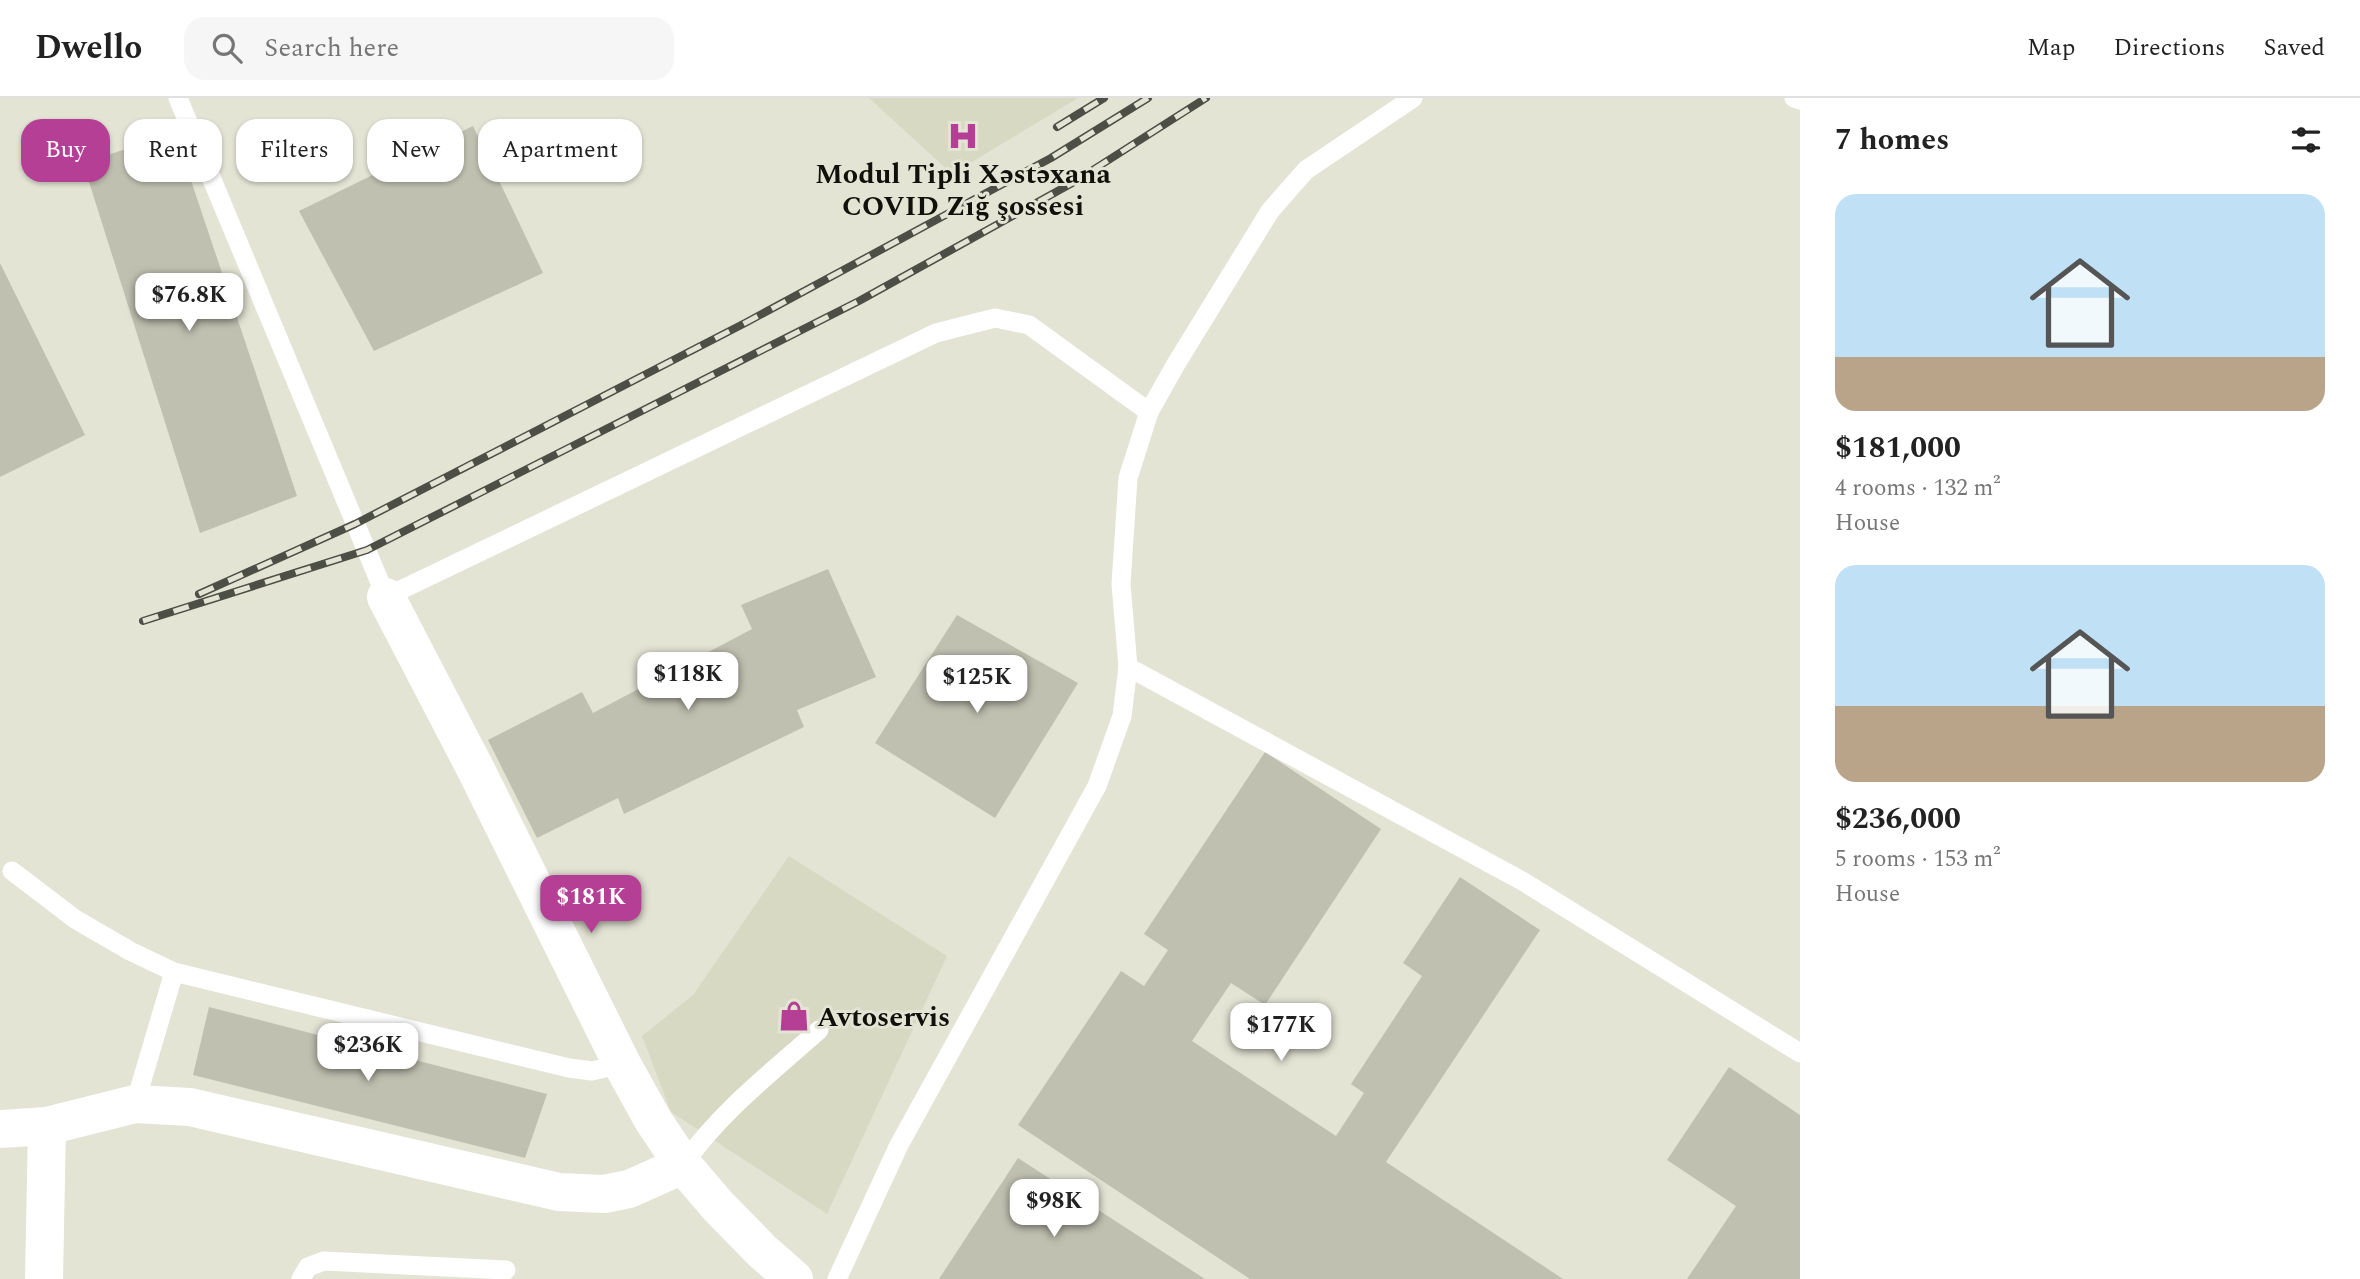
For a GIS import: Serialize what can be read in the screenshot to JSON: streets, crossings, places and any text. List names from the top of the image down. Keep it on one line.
{"places":{"hospital":["Modul Tipli Xəstəxana COVID Zığ şossesi"],"shop":["Avtoservis"]},"page":{"header":"Dwello","search":"Search here","nav":["Map","Directions","Saved"],"heading":"7 homes","chip":["Buy","Rent","Filters","New","Apartment"],"list":[{"name":"$181,000","note":"4 rooms · 132 m² · House"},{"name":"$236,000","note":"5 rooms · 153 m² · House"}],"price":["$76.8K","$118K","$125K","$181K","$177K","$236K","$98K"]}}
